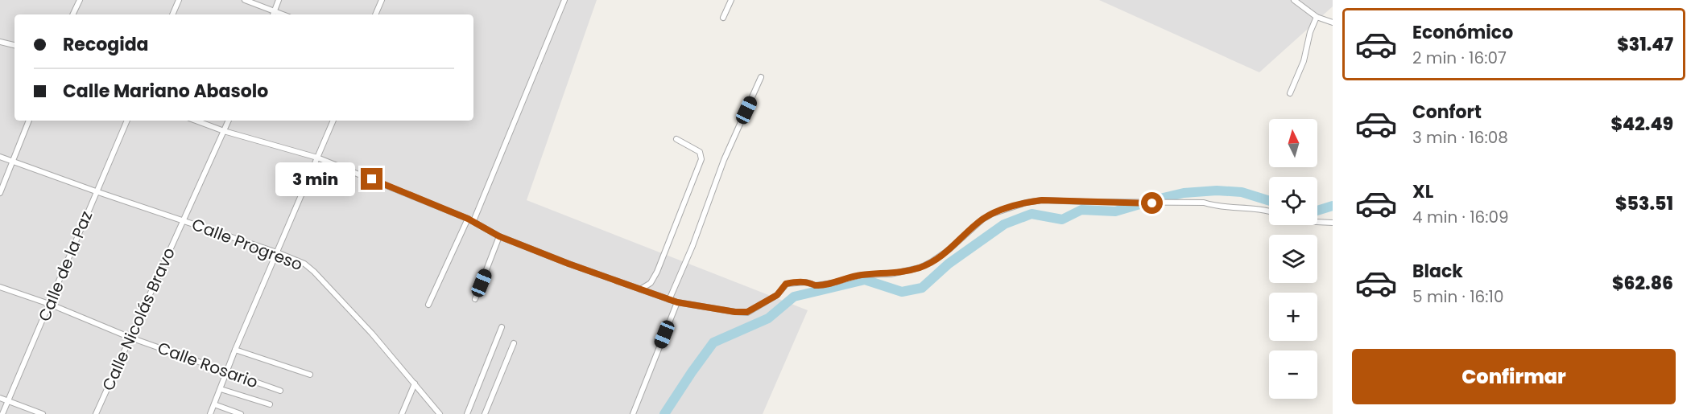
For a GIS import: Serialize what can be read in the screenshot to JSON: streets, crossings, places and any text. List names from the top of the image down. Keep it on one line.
{"streets":{"street":["Calle Progreso","Calle de la Paz","Calle Nicolás Bravo","Calle Rosario"]},"crossings":[["Calle Progreso","Calle de la Paz"],["Calle Progreso","Calle Nicolás Bravo"],["Calle de la Paz","Calle Rosario"],["Calle Nicolás Bravo","Calle Rosario"]],"north":"top","page":{"list":[{"name":"Económico","note":"2 min · 16:07","value":"$31.47"},{"name":"Confort","note":"3 min · 16:08","value":"$42.49"},{"name":"XL","note":"4 min · 16:09","value":"$53.51"},{"name":"Black","note":"5 min · 16:10","value":"$62.86"}],"banner":["Recogida","Calle Mariano Abasolo"],"map_buttons":["+","−"],"bubble":"3 min","buttons":"Confirmar"}}
